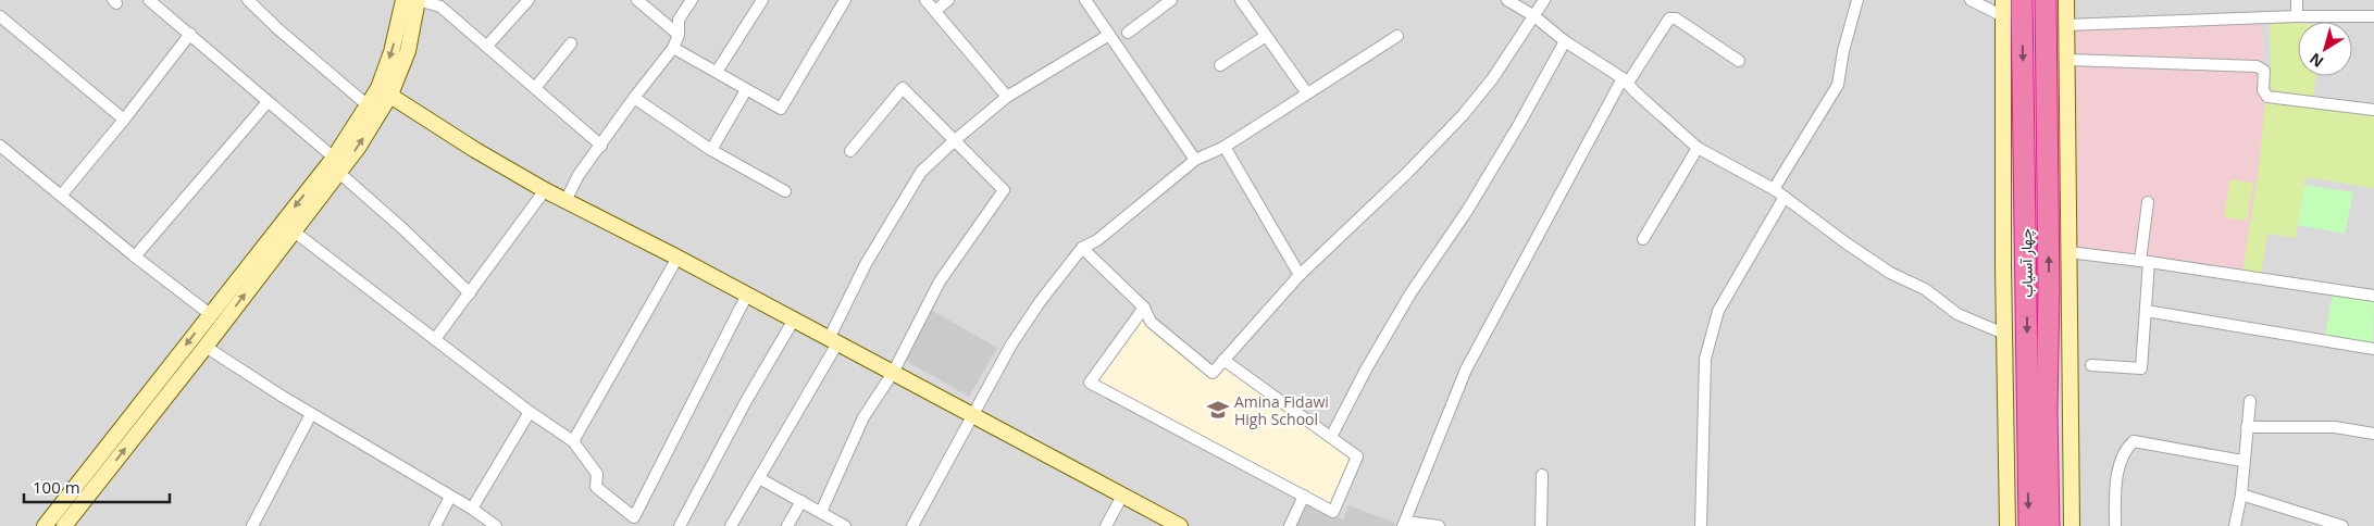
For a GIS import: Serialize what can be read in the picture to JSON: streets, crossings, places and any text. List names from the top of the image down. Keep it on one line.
{"streets":{"highway":["چهار آسیاب"]},"places":{"school or university":["Amina Fidawi High School"]},"scale_bar":"100 m","north":"bottom left"}
